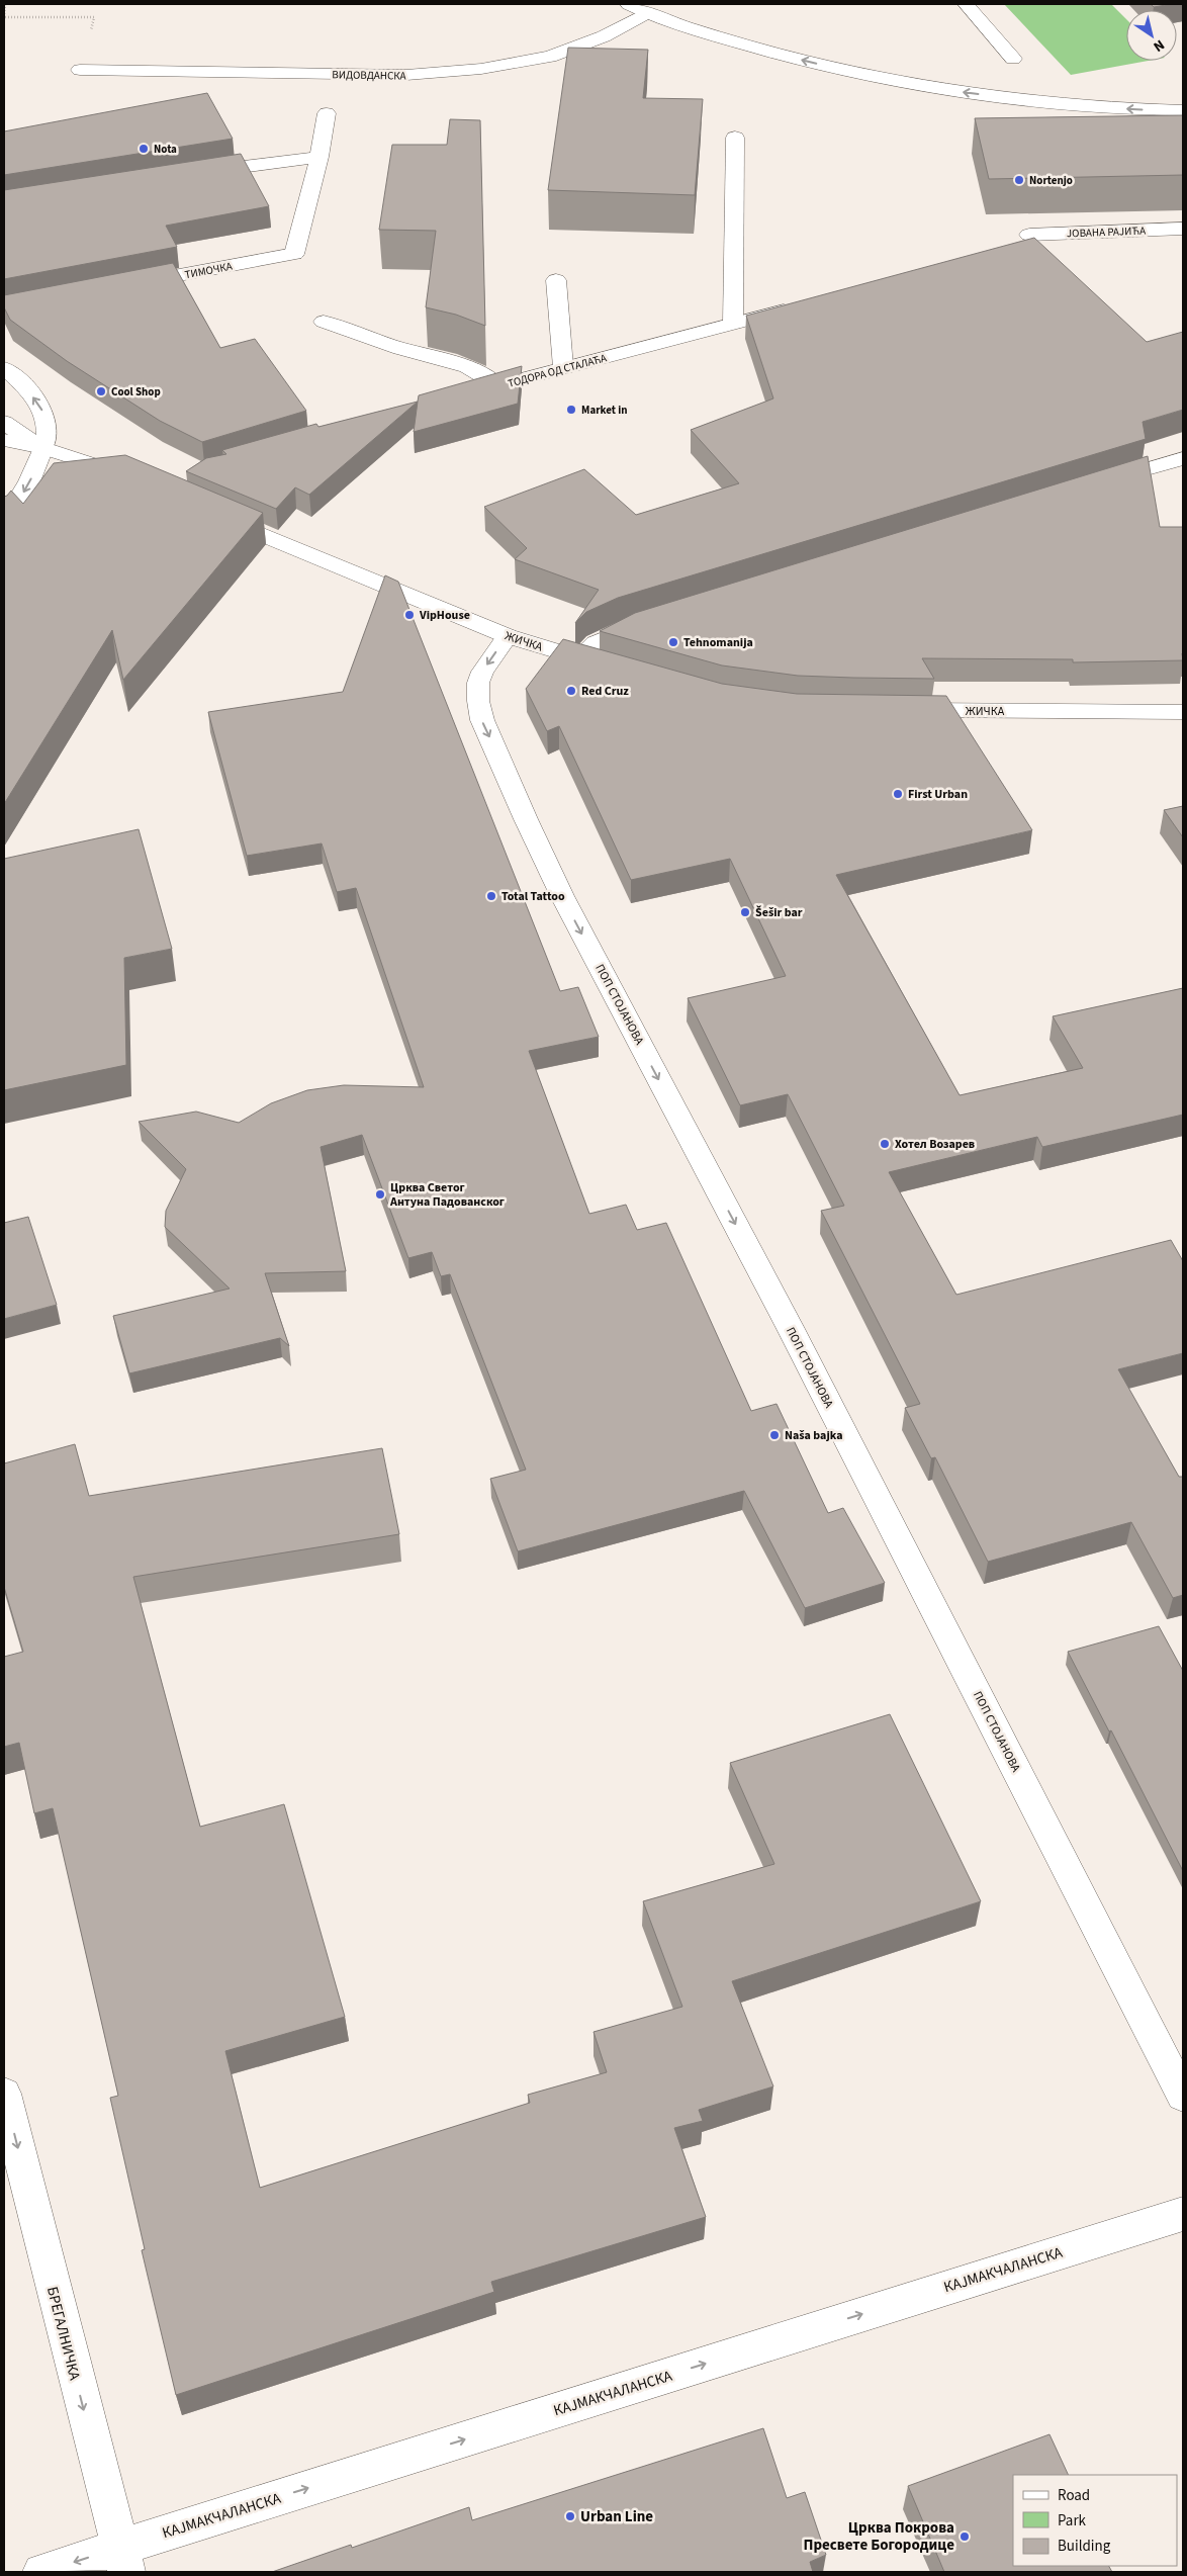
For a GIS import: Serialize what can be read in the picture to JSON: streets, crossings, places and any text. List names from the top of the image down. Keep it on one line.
{"streets":{"street":["ВИДОВДАНСКА","ЈОВАНА РАЈИЋА","ТИМОЧКА","ТОДОРА ОД СТАЛАЋА","ЖИЧКА","ПОП СТОЈАНОВА","КАЈМАКЧАЛАНСКА","БРЕГАЛНИЧКА"]},"crossings":[["ЖИЧКА","ПОП СТОЈАНОВА"],["КАЈМАКЧАЛАНСКА","БРЕГАЛНИЧКА"]],"one_way":["ПОП СТОЈАНОВА","КАЈМАКЧАЛАНСКА","БРЕГАЛНИЧКА"],"places":["Nota","Nortenjo","Cool Shop","Market in","VipHouse","Tehnomanija","Red Cruz","First Urban","Total Tattoo","Šešir bar","Хотел Возарев","Црква Светог Антуна Падованског","Naša bajka","Urban Line","Црква Покрова Пресвете Богородице"],"legend":["Road","Park","Building"],"north":"bottom right"}
